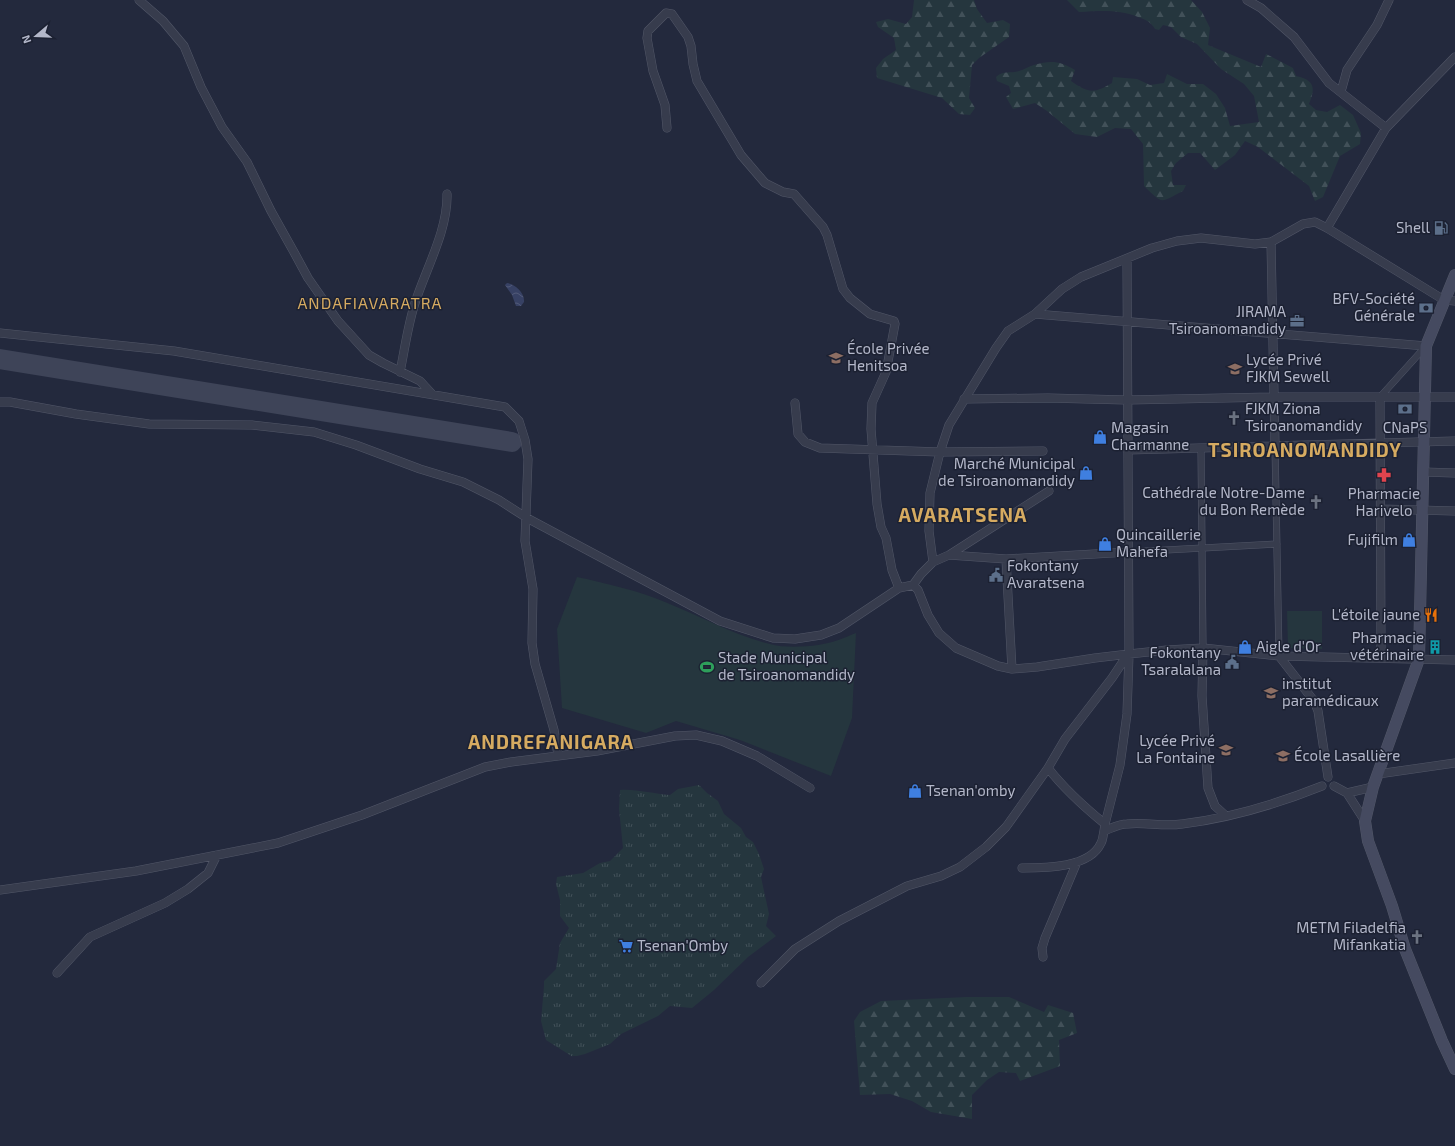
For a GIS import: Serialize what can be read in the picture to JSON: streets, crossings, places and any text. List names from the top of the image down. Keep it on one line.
{"districts":["ANDAFIAVARATRA","TSIROANOMANDIDY","AVARATSENA","ANDREFANIGARA"],"places":{"fuel station":["Shell"],"bank":["BFV-Société Générale","CNaPS"],"office":["JIRAMA Tsiroanomandidy"],"school or university":["École Privée Henitsoa","Lycée Privé FJKM Sewell","institut paramédicaux","Lycée Privé La Fontaine","École Lasallière"],"church":["FJKM Ziona Tsiroanomandidy","Cathédrale Notre-Dame du Bon Remède","METM Filadelfia Mifankatia"],"shop":["Magasin Charmanne","Marché Municipal de Tsiroanomandidy","Fujifilm","Quincaillerie Mahefa","Aigle d'Or","Tsenan'omby"],"pharmacy":["Pharmacie Harivelo"],"public building":["Fokontany Avaratsena","Fokontany Tsaralalana"],"restaurant":["L'étoile jaune"],"building":["Pharmacie vétérinaire"],"sports":["Stade Municipal de Tsiroanomandidy"],"supermarket":["Tsenan'Omby"]},"north":"left"}
